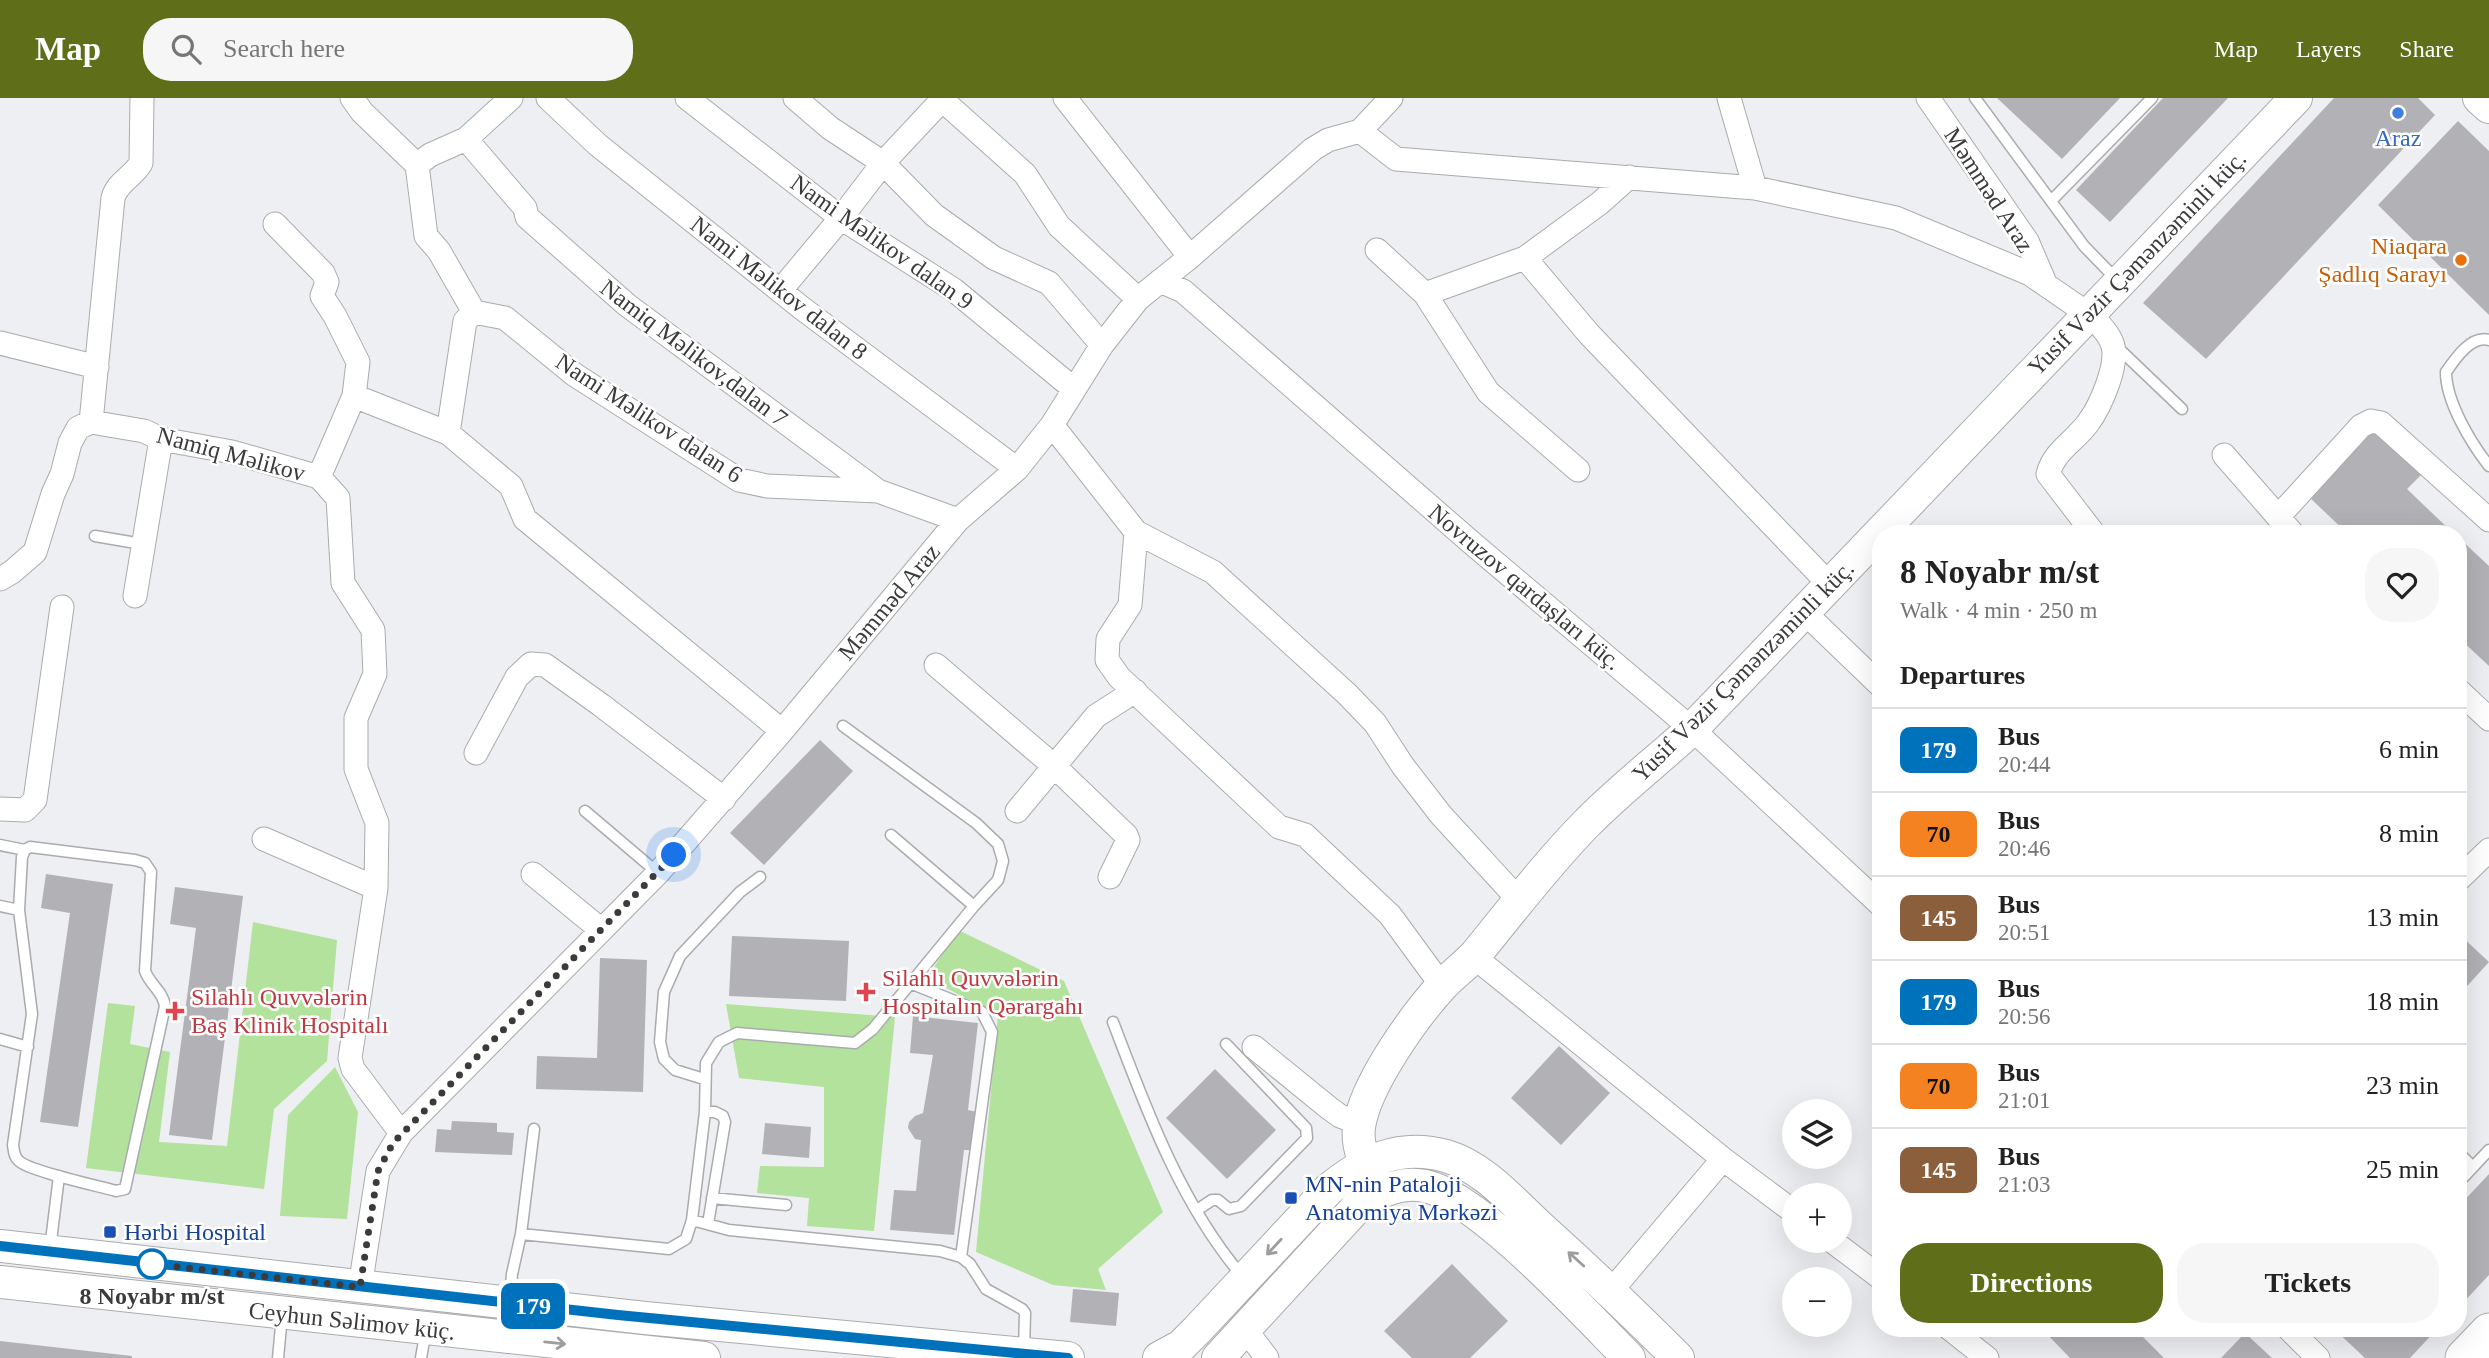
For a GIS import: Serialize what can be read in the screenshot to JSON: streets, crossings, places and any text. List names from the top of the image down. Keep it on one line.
{"streets":{"main road":["Yusif Vəzir Çəmənzəminli küç.","Ceyhun Səlimov küç."],"street":["Məmməd Araz","Nami Məlikov dalan 9","Nami Məlikov dalan 8","Namiq Məlikov,dalan 7","Nami Məlikov dalan 6","Namiq Məlikov","Novruzov qardaşları küç."]},"crossings":[["Məmməd Araz","Nami Məlikov dalan 9"],["Məmməd Araz","Nami Məlikov dalan 8"],["Məmməd Araz","Namiq Məlikov,dalan 7"],["Məmməd Araz","Novruzov qardaşları küç."],["Məmməd Araz","Ceyhun Səlimov küç."],["Yusif Vəzir Çəmənzəminli küç.","Novruzov qardaşları küç."],["Namiq Məlikov,dalan 7","Nami Məlikov dalan 6"]],"places":{"other":["Araz","Niaqara Şadlıq Sarayı","8 Noyabr m/st"],"health":["Silahlı Quvvələrin Hospitalın Qərargahı","Silahlı Quvvələrin Baş Klinik Hospitalı"],"transit":["MN-nin Pataloji Anatomiya Mərkəzi","Hərbi Hospital"]},"lines":["bus line 179"],"page":{"header":"Map","search":"Search here","nav":["Map","Layers","Share"],"on_map":"179","heading":[["8 Noyabr m/st","Walk · 4 min · 250 m"],"Departures"],"list":[{"mark":"179","name":"Bus","note":"20:44","value":"6 min"},{"mark":"70","name":"Bus","note":"20:46","value":"8 min"},{"mark":"145","name":"Bus","note":"20:51","value":"13 min"},{"mark":"179","name":"Bus","note":"20:56","value":"18 min"},{"mark":"70","name":"Bus","note":"21:01","value":"23 min"},{"mark":"145","name":"Bus","note":"21:03","value":"25 min"}],"map_buttons":["+","−"],"buttons":["Directions","Tickets"]}}
